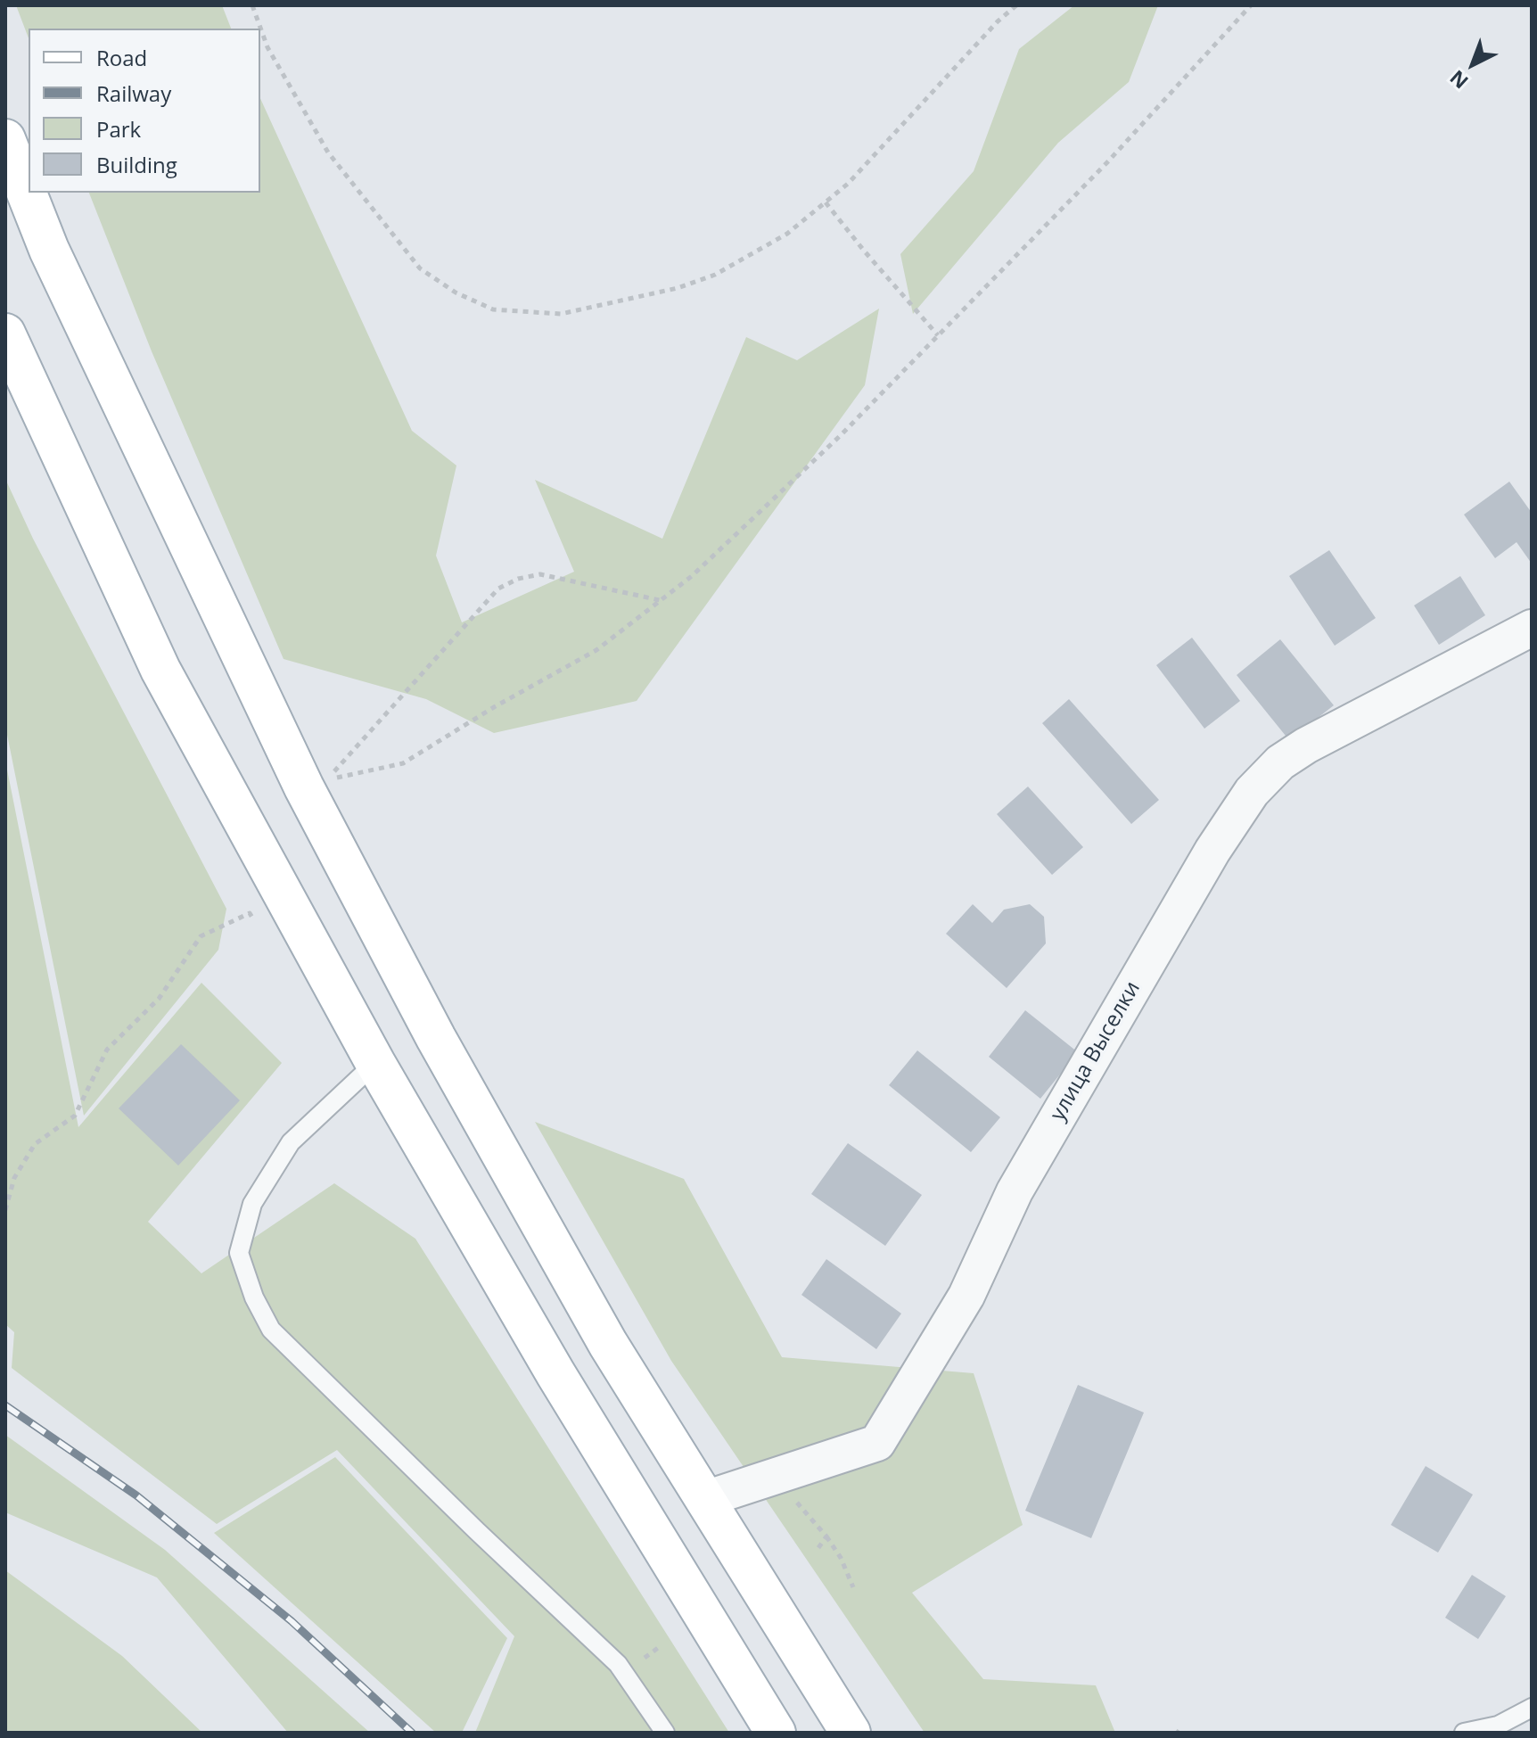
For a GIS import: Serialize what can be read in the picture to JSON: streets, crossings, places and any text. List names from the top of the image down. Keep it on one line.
{"streets":{"street":["улица Выселки"]},"legend":["Road","Railway","Park","Building"],"north":"bottom left"}
